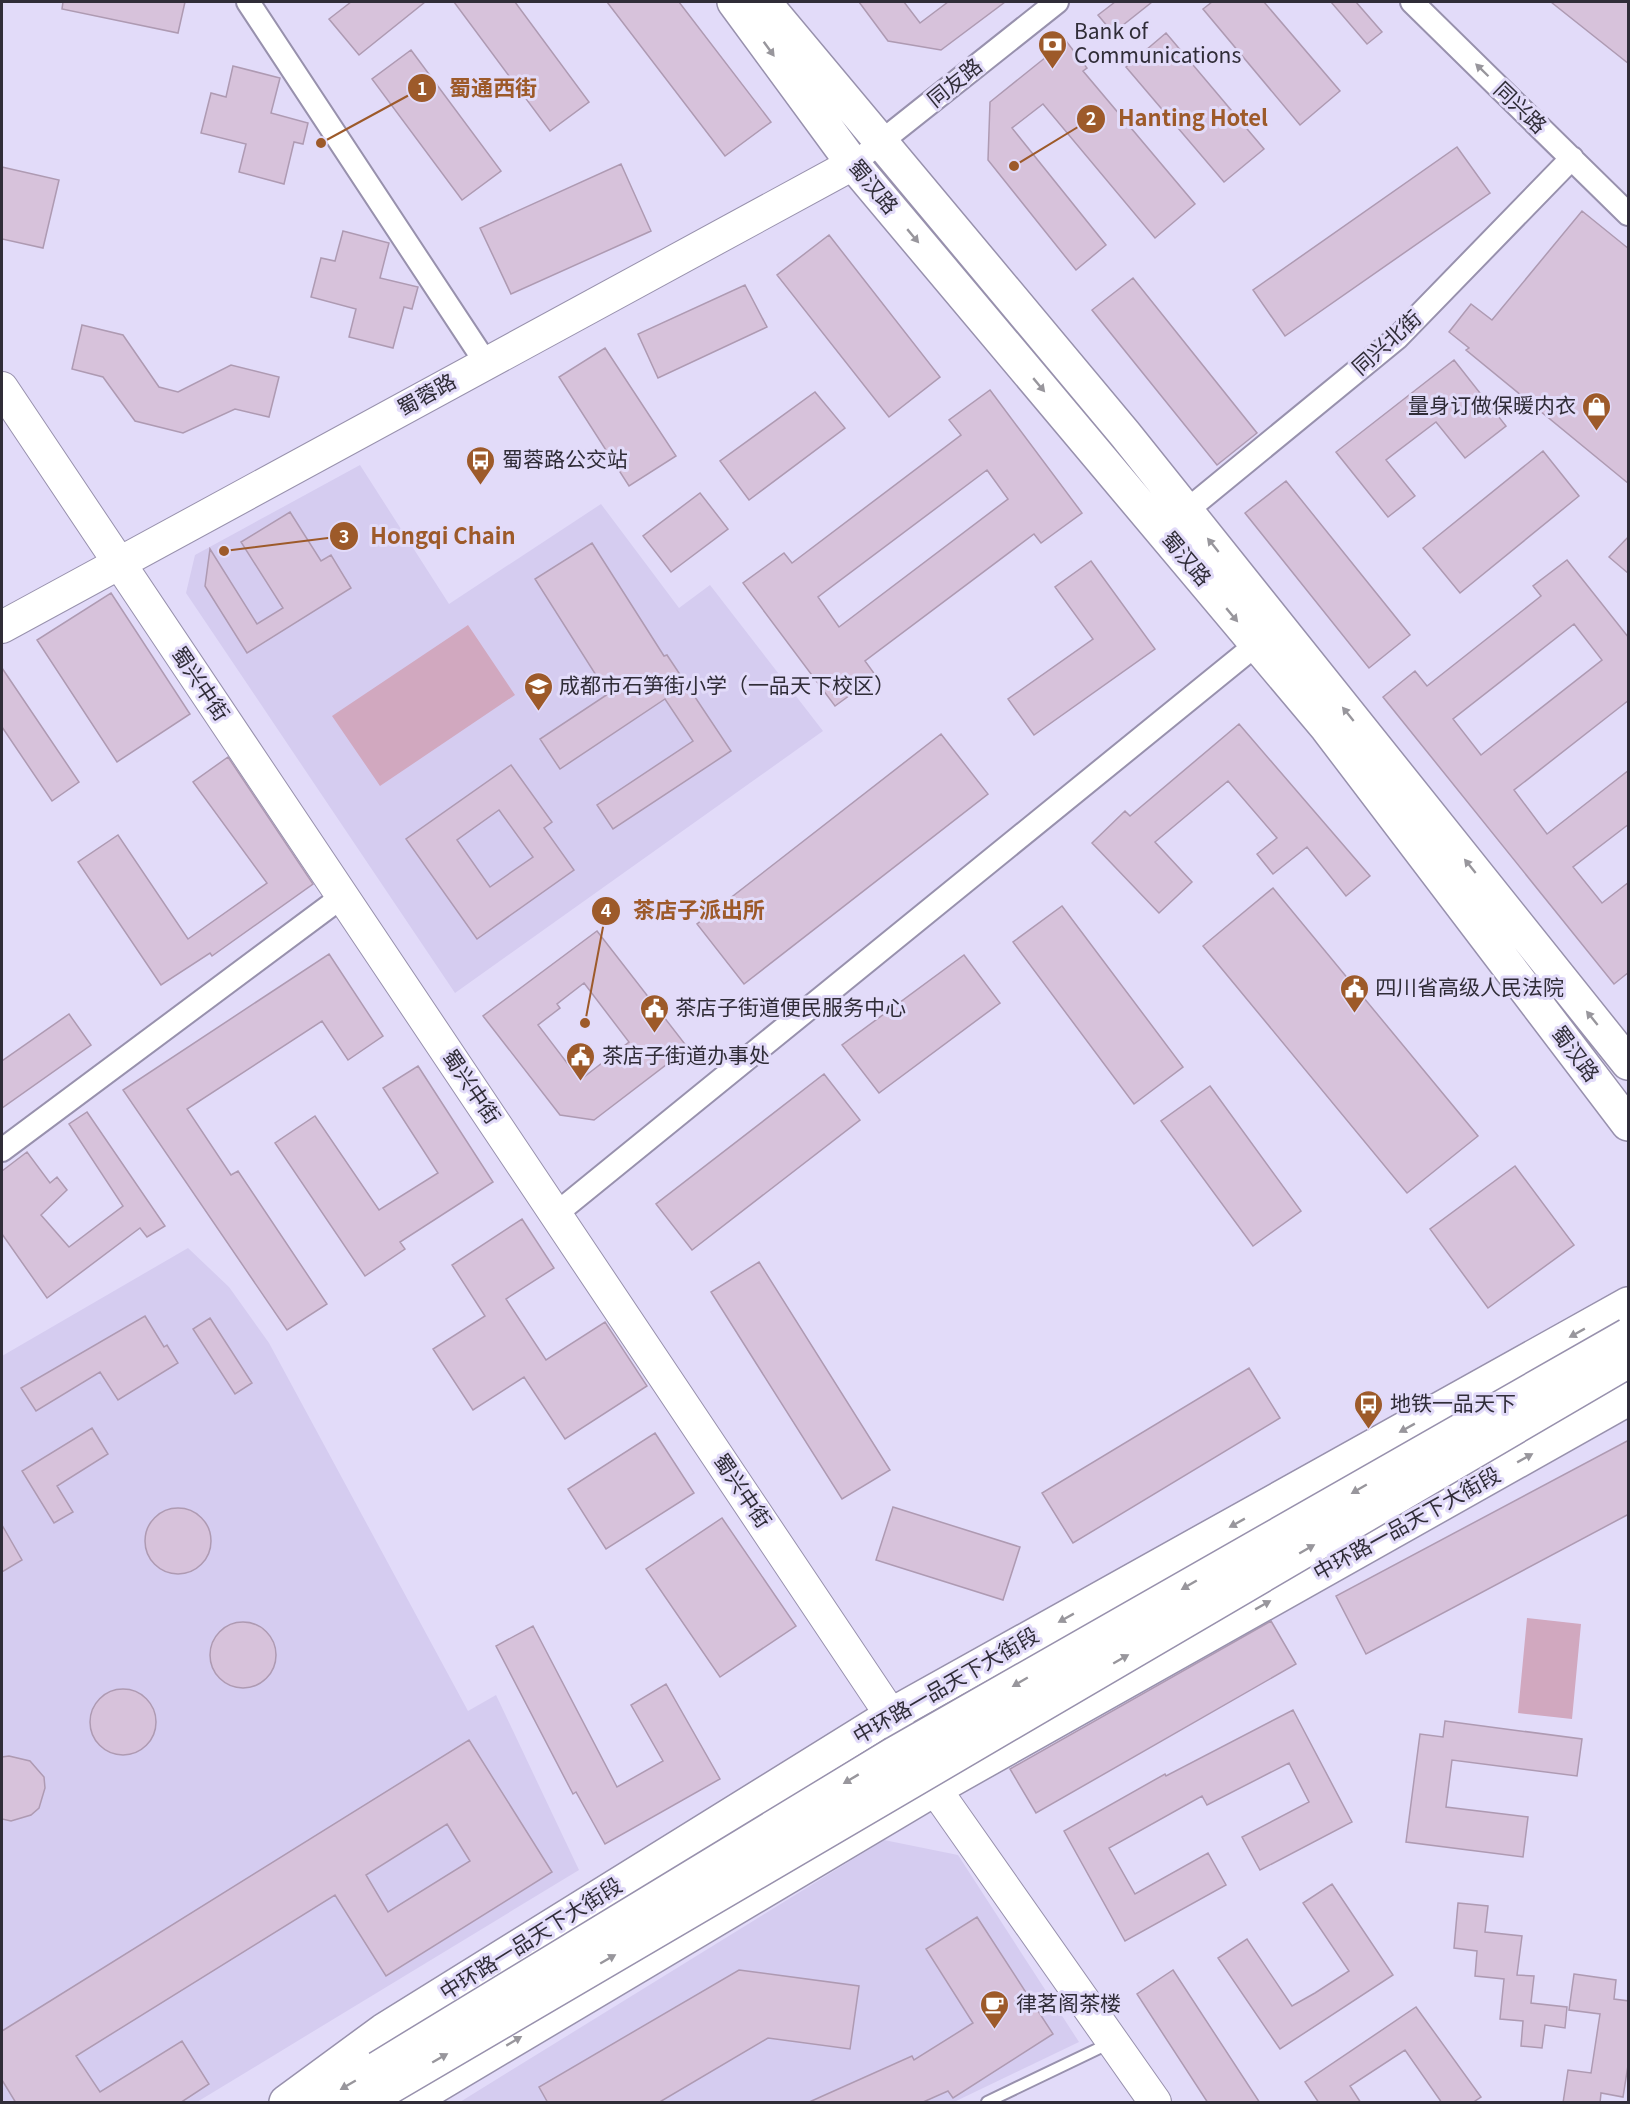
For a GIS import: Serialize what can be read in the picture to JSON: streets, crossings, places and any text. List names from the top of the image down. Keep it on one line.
{"streets":{"main road":["蜀汉路","中环路一品天下大街段"],"street":["同友路","同兴路","同兴北街","蜀蓉路","蜀兴中街"]},"crossings":[["同友路","蜀汉路"],["同友路","蜀蓉路"],["同兴路","同兴北街"],["蜀汉路","同兴北街"],["蜀汉路","蜀蓉路"],["蜀蓉路","蜀兴中街"],["蜀兴中街","中环路一品天下大街段"]],"one_way":["同兴路"],"places":{"bank":["Bank of Communications"],"other":["蜀通西街","Hanting Hotel","Hongqi Chain","茶店子派出所"],"shop":["量身订做保暖内衣"],"bus stop":["蜀蓉路公交站","地铁一品天下"],"school or university":["成都市石笋街小学（一品天下校区）"],"public building":["四川省高级人民法院","茶店子街道便民服务中心","茶店子街道办事处"],"cafe":["律茗阁茶楼"]}}
